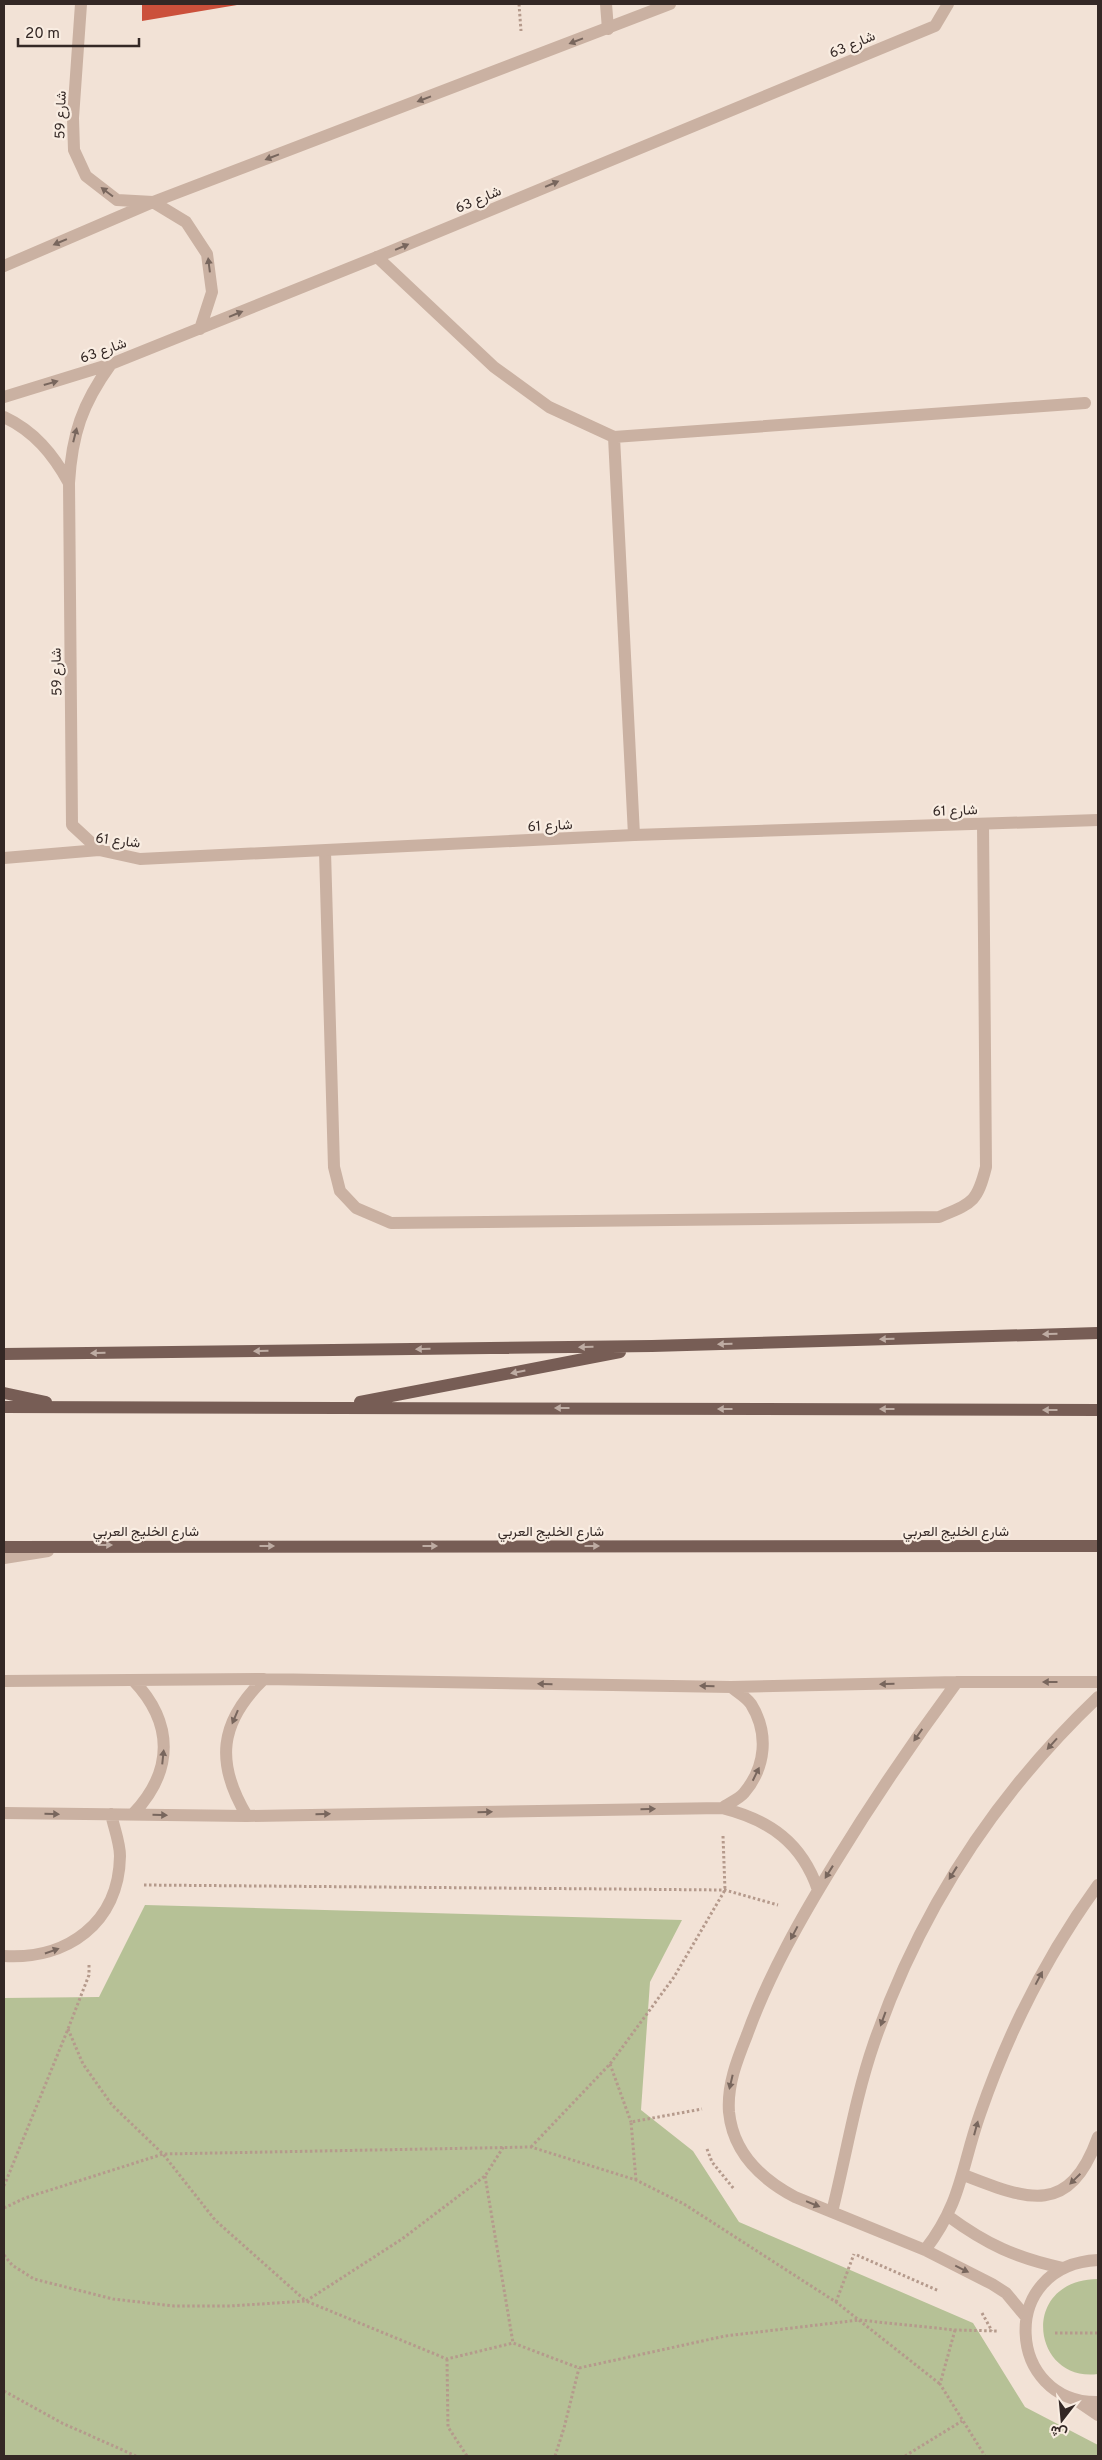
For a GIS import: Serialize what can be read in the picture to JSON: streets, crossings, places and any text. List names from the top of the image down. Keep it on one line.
{"streets":{"main road":["شارع الخليج العربي"],"street":["شارع 63","شارع 59","شارع 61"]},"crossings":[["شارع 63","شارع 59"],["شارع 59","شارع 61"]],"one_way":["شارع 63","شارع 59","شارع الخليج العربي"],"scale_bar":"20 m","north":"bottom"}
